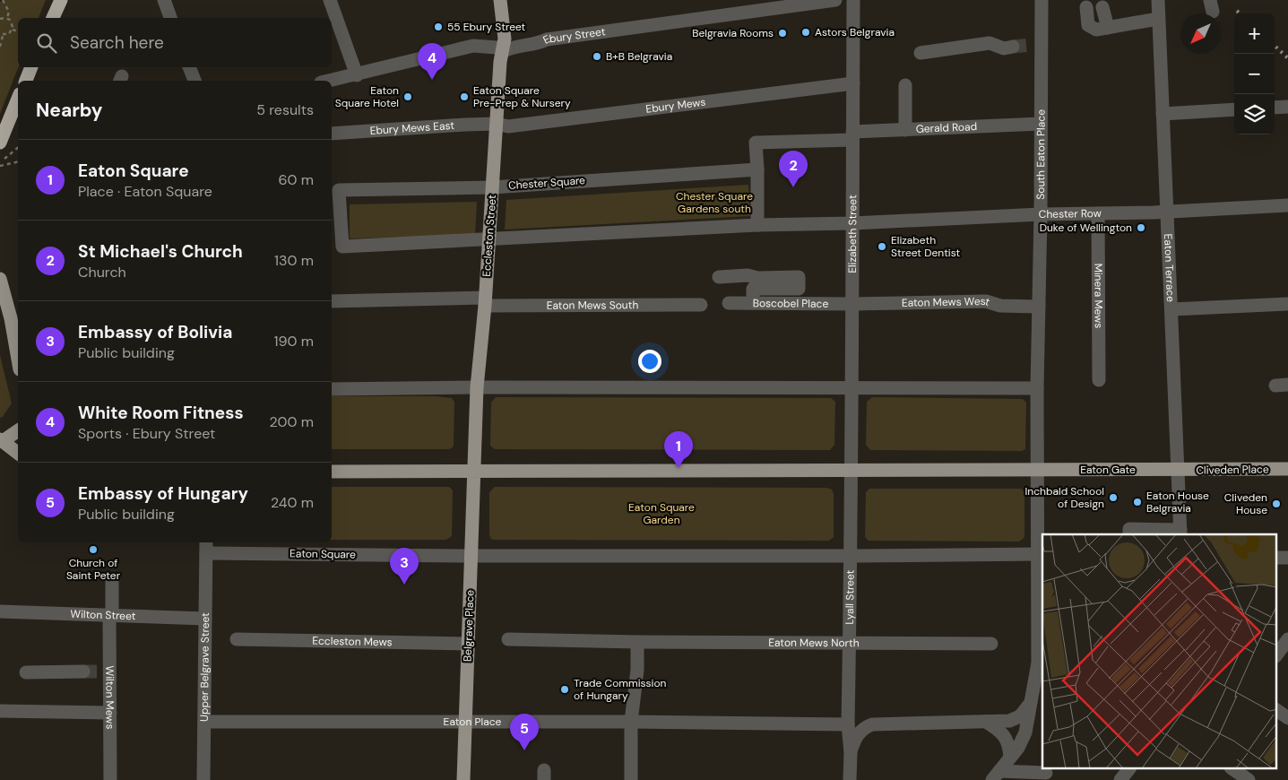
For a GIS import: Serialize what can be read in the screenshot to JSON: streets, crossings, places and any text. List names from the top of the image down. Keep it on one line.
{"streets":{"main road":["Eccleston Street","Eaton Gate","Cliveden Place","Belgrave Place"],"street":["Ebury Street","Ebury Mews","Ebury Mews East","Gerald Road","South Eaton Place","Chester Square","Chester Row","Elizabeth Street","Eaton Terrace","Minera Mews","Eaton Mews West","Boscobel Place","Eaton Mews South","Eaton Square","Lyall Street","Wilton Street","Eccleston Mews","Eaton Mews North","Upper Belgrave Street","Wilton Mews","Eaton Place"]},"crossings":[["Ebury Street","Eccleston Street"],["Ebury Mews","Ebury Mews East"],["Ebury Mews","Elizabeth Street"],["Ebury Mews","Eccleston Street"],["Ebury Mews East","Eccleston Street"],["Gerald Road","South Eaton Place"],["Gerald Road","Elizabeth Street"],["South Eaton Place","Chester Row"],["South Eaton Place","Eaton Mews West"],["Chester Square","Chester Row"],["Chester Square","Elizabeth Street"],["Chester Square","Eccleston Street"],["Chester Row","Elizabeth Street"],["Chester Row","Eaton Terrace"],["Chester Row","Minera Mews"],["Elizabeth Street","Eaton Mews West"],["Elizabeth Street","Boscobel Place"],["Elizabeth Street","Lyall Street"],["Eccleston Street","Eaton Mews South"],["Eccleston Street","Belgrave Place"],["Eaton Terrace","Eaton Gate"],["Eaton Terrace","Cliveden Place"],["Eaton Mews West","Boscobel Place"],["Eaton Gate","Cliveden Place"],["Eaton Square","Lyall Street"],["Eaton Square","Belgrave Place"],["Eaton Square","Upper Belgrave Street"],["Lyall Street","Eaton Mews North"],["Lyall Street","Eaton Place"],["Wilton Street","Upper Belgrave Street"],["Wilton Street","Wilton Mews"],["Belgrave Place","Eccleston Mews"],["Belgrave Place","Eaton Place"],["Upper Belgrave Street","Eaton Place"]],"parks":["Chester Square Gardens south","Eaton Square Garden"],"places":["55 Ebury Street","Astors Belgravia","Belgravia Rooms","B+B Belgravia","Eaton Square Hotel","Eaton Square Pre-Prep & Nursery","Duke of Wellington","Elizabeth Street Dentist","Inchbald School of Design","Eaton House Belgravia","Cliveden House","Church of Saint Peter","Trade Commission of Hungary"],"north":"bottom left","page":{"map_buttons":["+","−"],"search":"Search here","pins":["4","2","1","3","5"],"heading":["Nearby","5 results"],"list":[{"mark":"1","name":"Eaton Square","note":"Place · Eaton Square","value":"60 m"},{"mark":"2","name":"St Michael's Church","note":"Church","value":"130 m"},{"mark":"3","name":"Embassy of Bolivia","note":"Public building","value":"190 m"},{"mark":"4","name":"White Room Fitness","note":"Sports · Ebury Street","value":"200 m"},{"mark":"5","name":"Embassy of Hungary","note":"Public building","value":"240 m"}]}}
